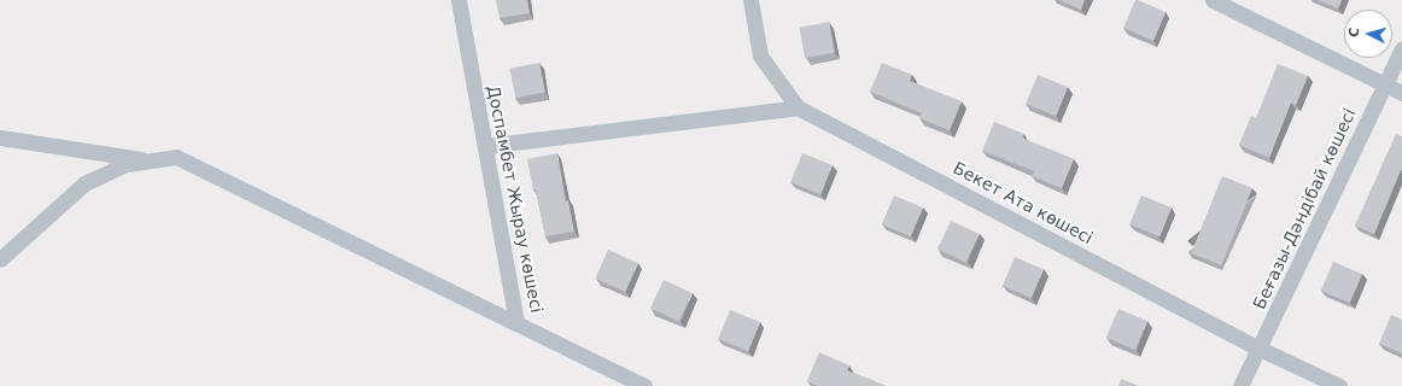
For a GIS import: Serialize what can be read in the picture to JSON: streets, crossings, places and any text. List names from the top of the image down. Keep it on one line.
{"streets":{"street":["Доспамбет Жырау көшесі","Бекет Ата көшесі","Беғазы-Дәндібай көшесі"]},"crossings":[["Бекет Ата көшесі","Беғазы-Дәндібай көшесі"]],"north":"left"}
